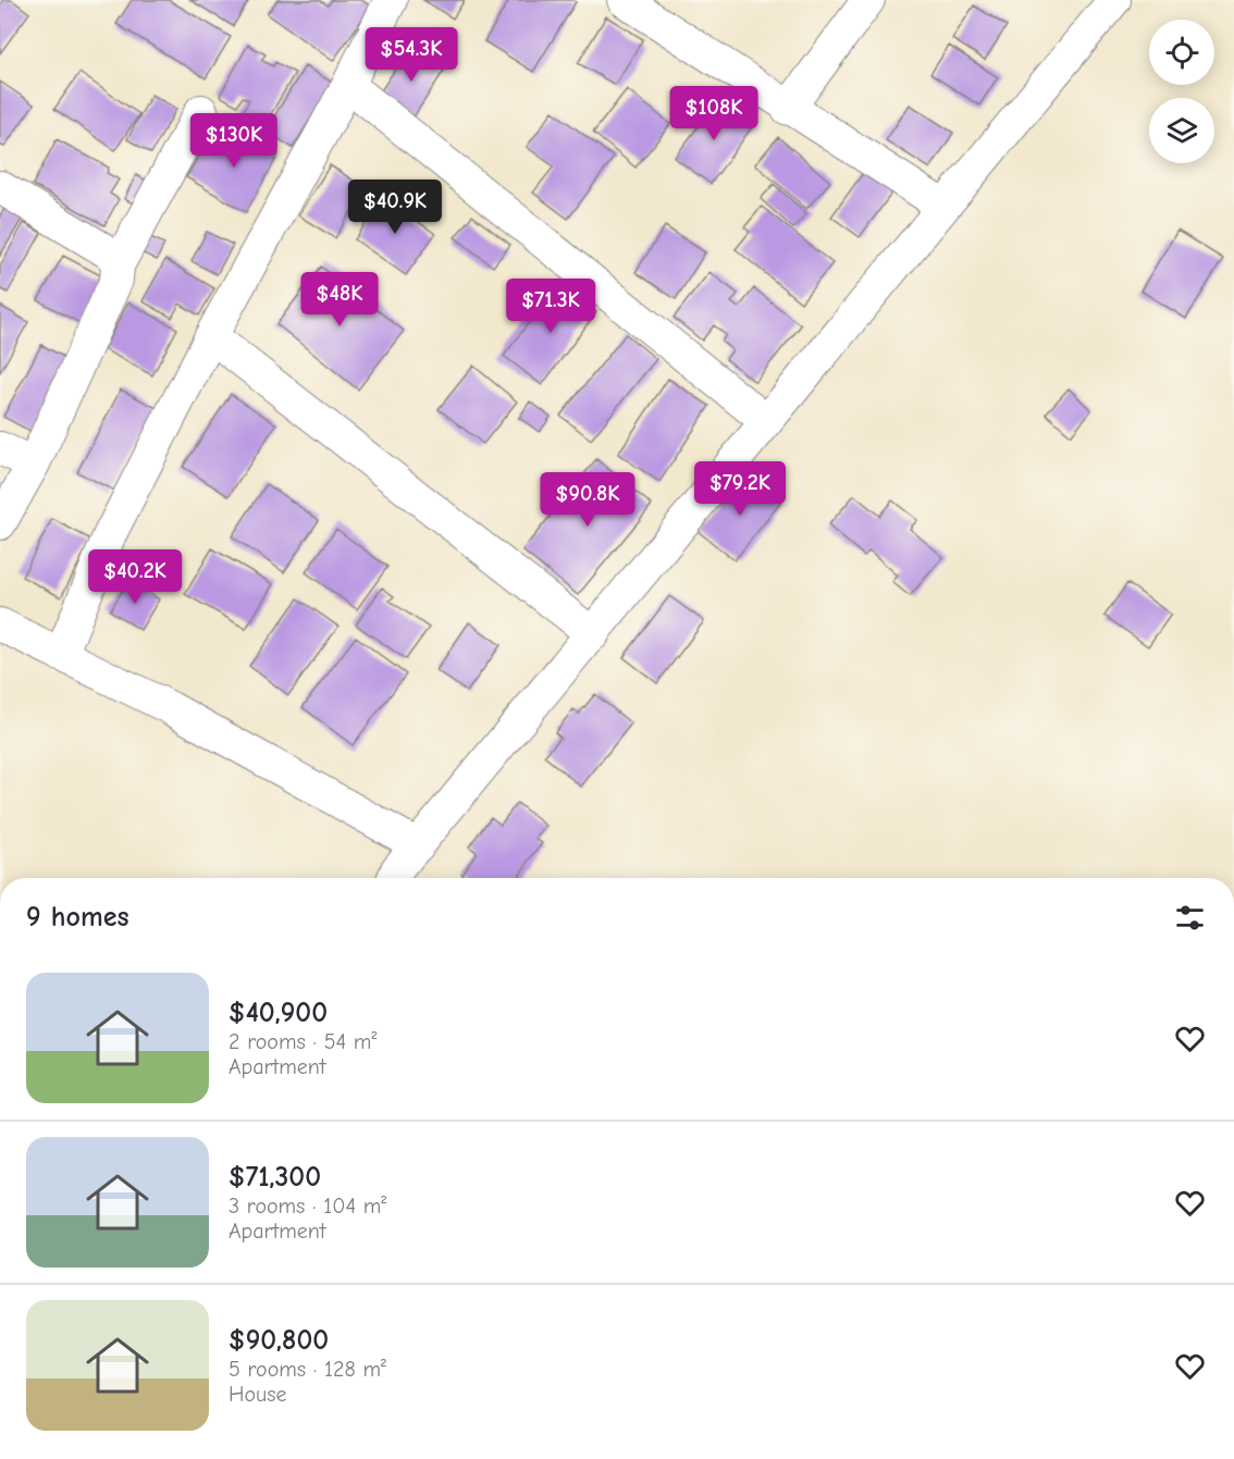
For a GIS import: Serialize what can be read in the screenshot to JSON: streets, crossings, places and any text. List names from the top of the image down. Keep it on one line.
{"page":{"price":["$54.3K","$108K","$130K","$40.9K","$48K","$71.3K","$79.2K","$90.8K","$40.2K"],"heading":"9 homes","list":[{"name":"$40,900","note":"2 rooms · 54 m² · Apartment"},{"name":"$71,300","note":"3 rooms · 104 m² · Apartment"},{"name":"$90,800","note":"5 rooms · 128 m² · House"}]}}
